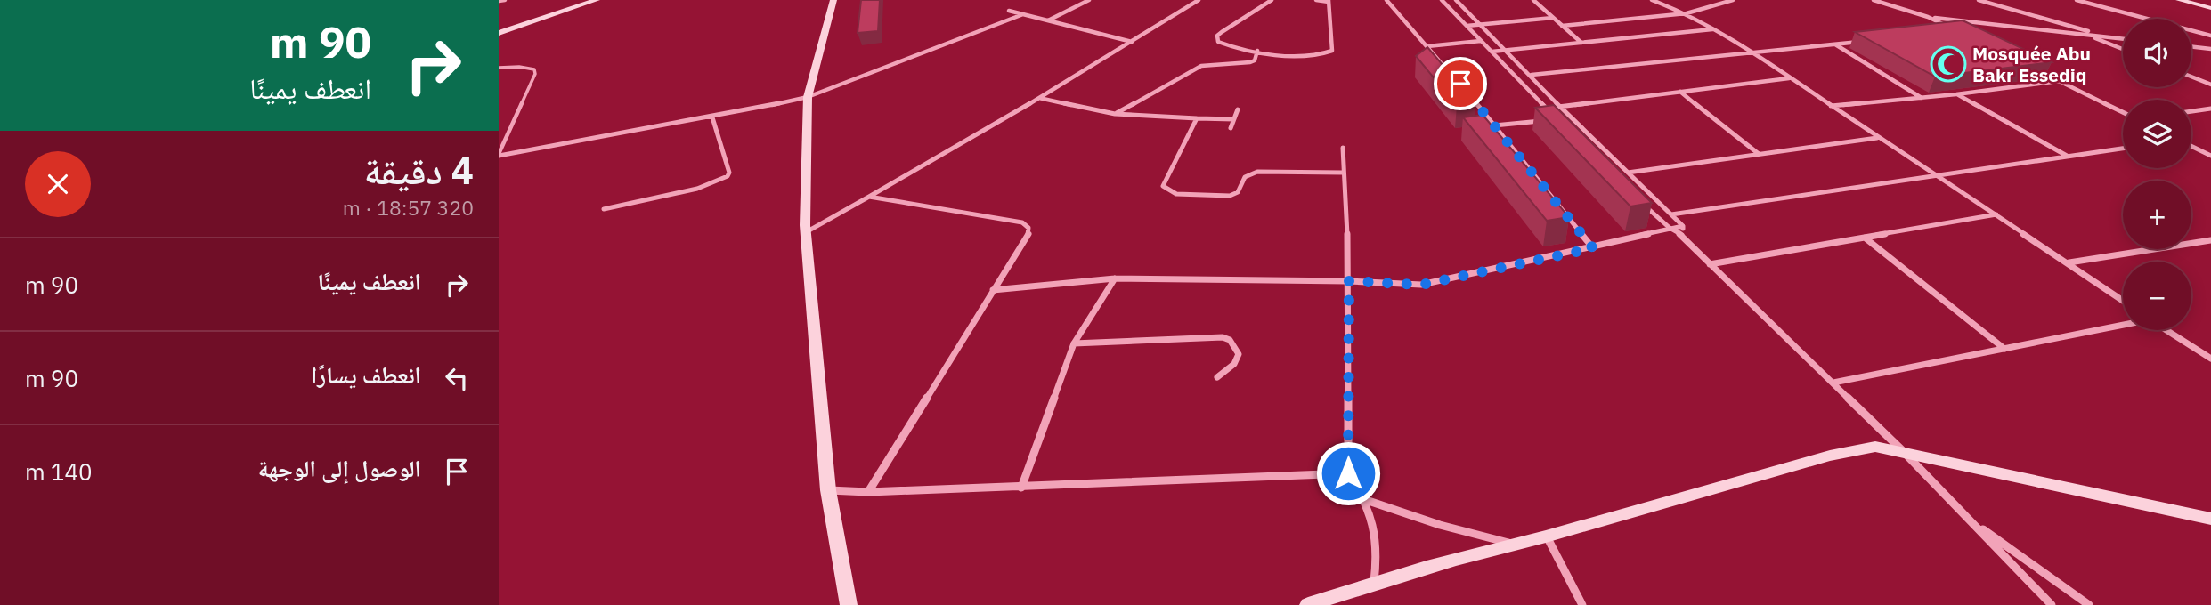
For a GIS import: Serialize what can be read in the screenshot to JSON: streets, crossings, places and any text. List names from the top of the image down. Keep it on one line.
{"places":{"mosque":["Mosquée Abu Bakr Essediq"]},"page":{"turn":["90 m","انعطف يمينًا"],"map_buttons":["+","−"],"heading":["4 دقيقة","320 m · 18:57"],"list":[{"name":"انعطف يمينًا","value":"90 m"},{"name":"انعطف يسارًا","value":"90 m"},{"name":"الوصول إلى الوجهة","value":"140 m"}]}}
